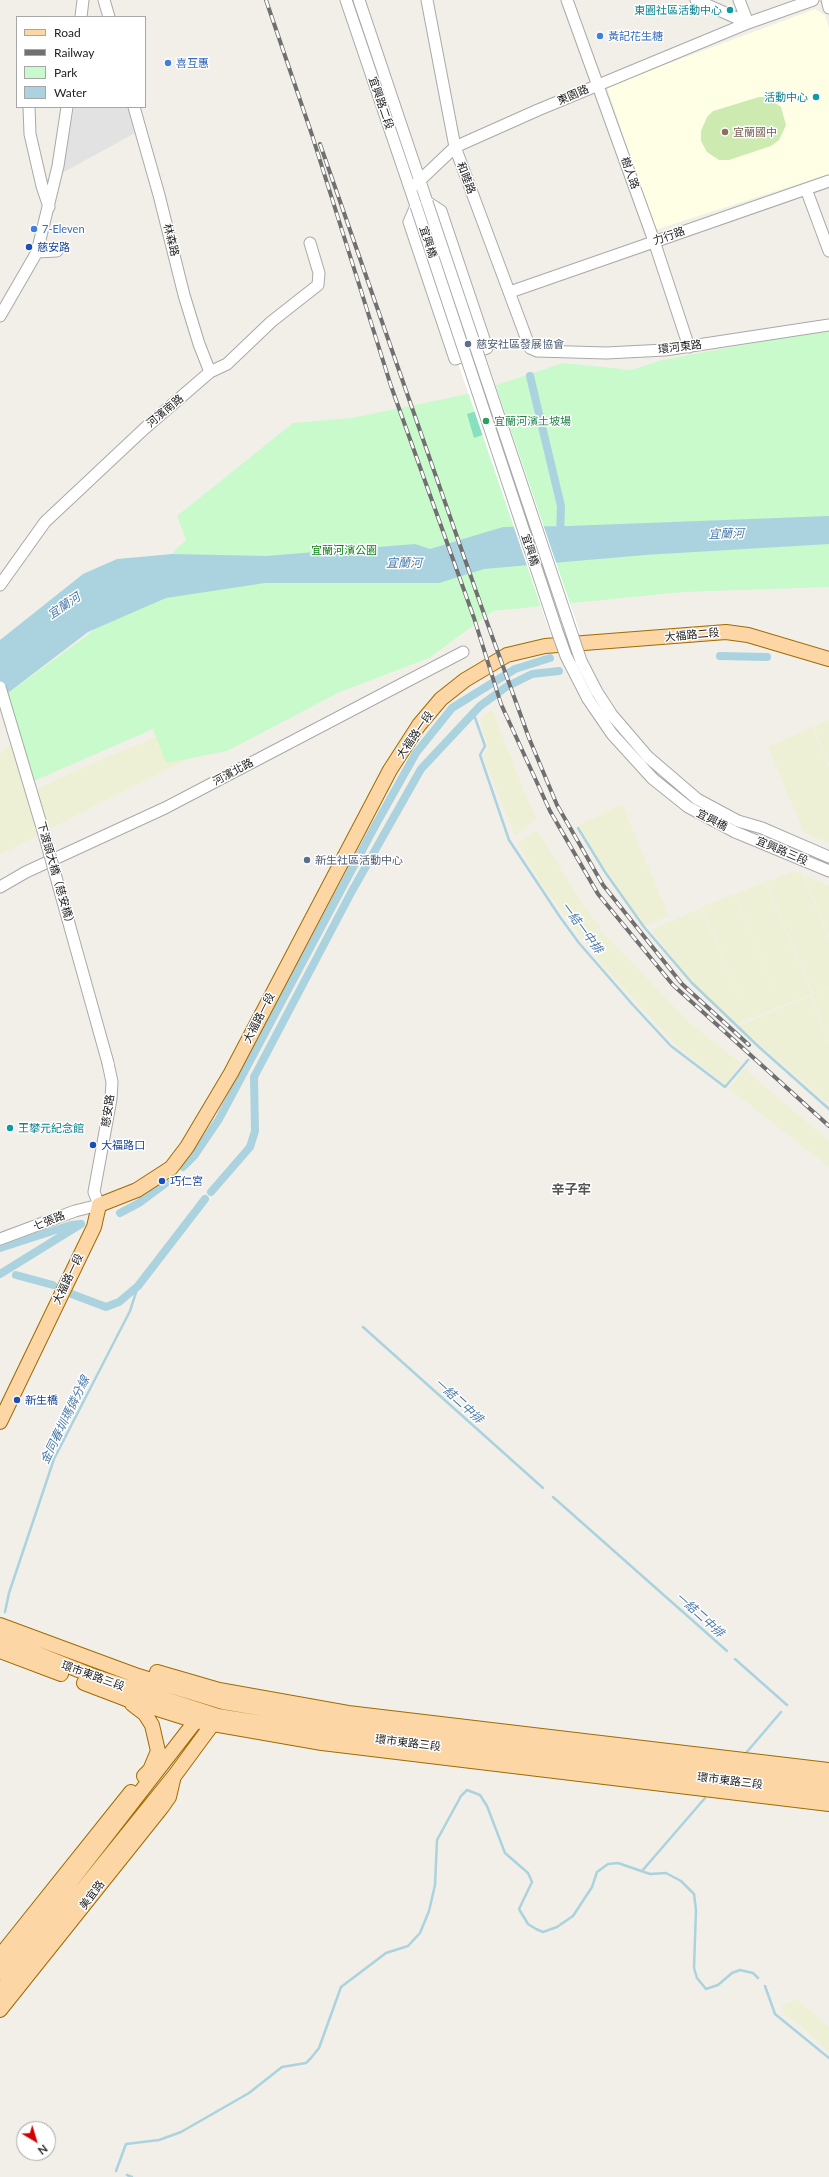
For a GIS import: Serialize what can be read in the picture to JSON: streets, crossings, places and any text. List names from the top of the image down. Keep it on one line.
{"streets":{"main road":["大福路二段","大福路一段","環市東路三段","美宜路"],"street":["東園路","宜興路二段","樹人路","和睦路","力行路","林森路","宜興橋","環河東路","河濱南路","河濱北路","宜興路三段","下渡頭大橋（慈安橋）","慈安路","七張路"]},"crossings":[["東園路","宜興路二段"],["東園路","樹人路"],["東園路","和睦路"],["宜興路二段","宜興橋"],["樹人路","力行路"],["樹人路","環河東路"],["和睦路","力行路"],["和睦路","環河東路"],["林森路","河濱南路"],["宜興橋","宜興路三段"],["大福路二段","大福路一段"],["大福路一段","慈安路"],["大福路一段","七張路"],["下渡頭大橋（慈安橋）","慈安路"],["慈安路","七張路"],["環市東路三段","美宜路"]],"districts":["辛子牢"],"water":["宜蘭河","一結一中排","一結二中排","金同春圳瑪僯分線"],"parks":["宜蘭河濱公園"],"places":["東園社區活動中心","黃記花生糖","喜互惠","活動中心","宜蘭國中","7-Eleven","慈安路","慈安社區發展協會","宜蘭河濱土坡場","新生社區活動中心","王攀元紀念館","大福路口","巧仁宮","新生橋"],"legend":["Road","Railway","Park","Water"],"north":"bottom right"}
